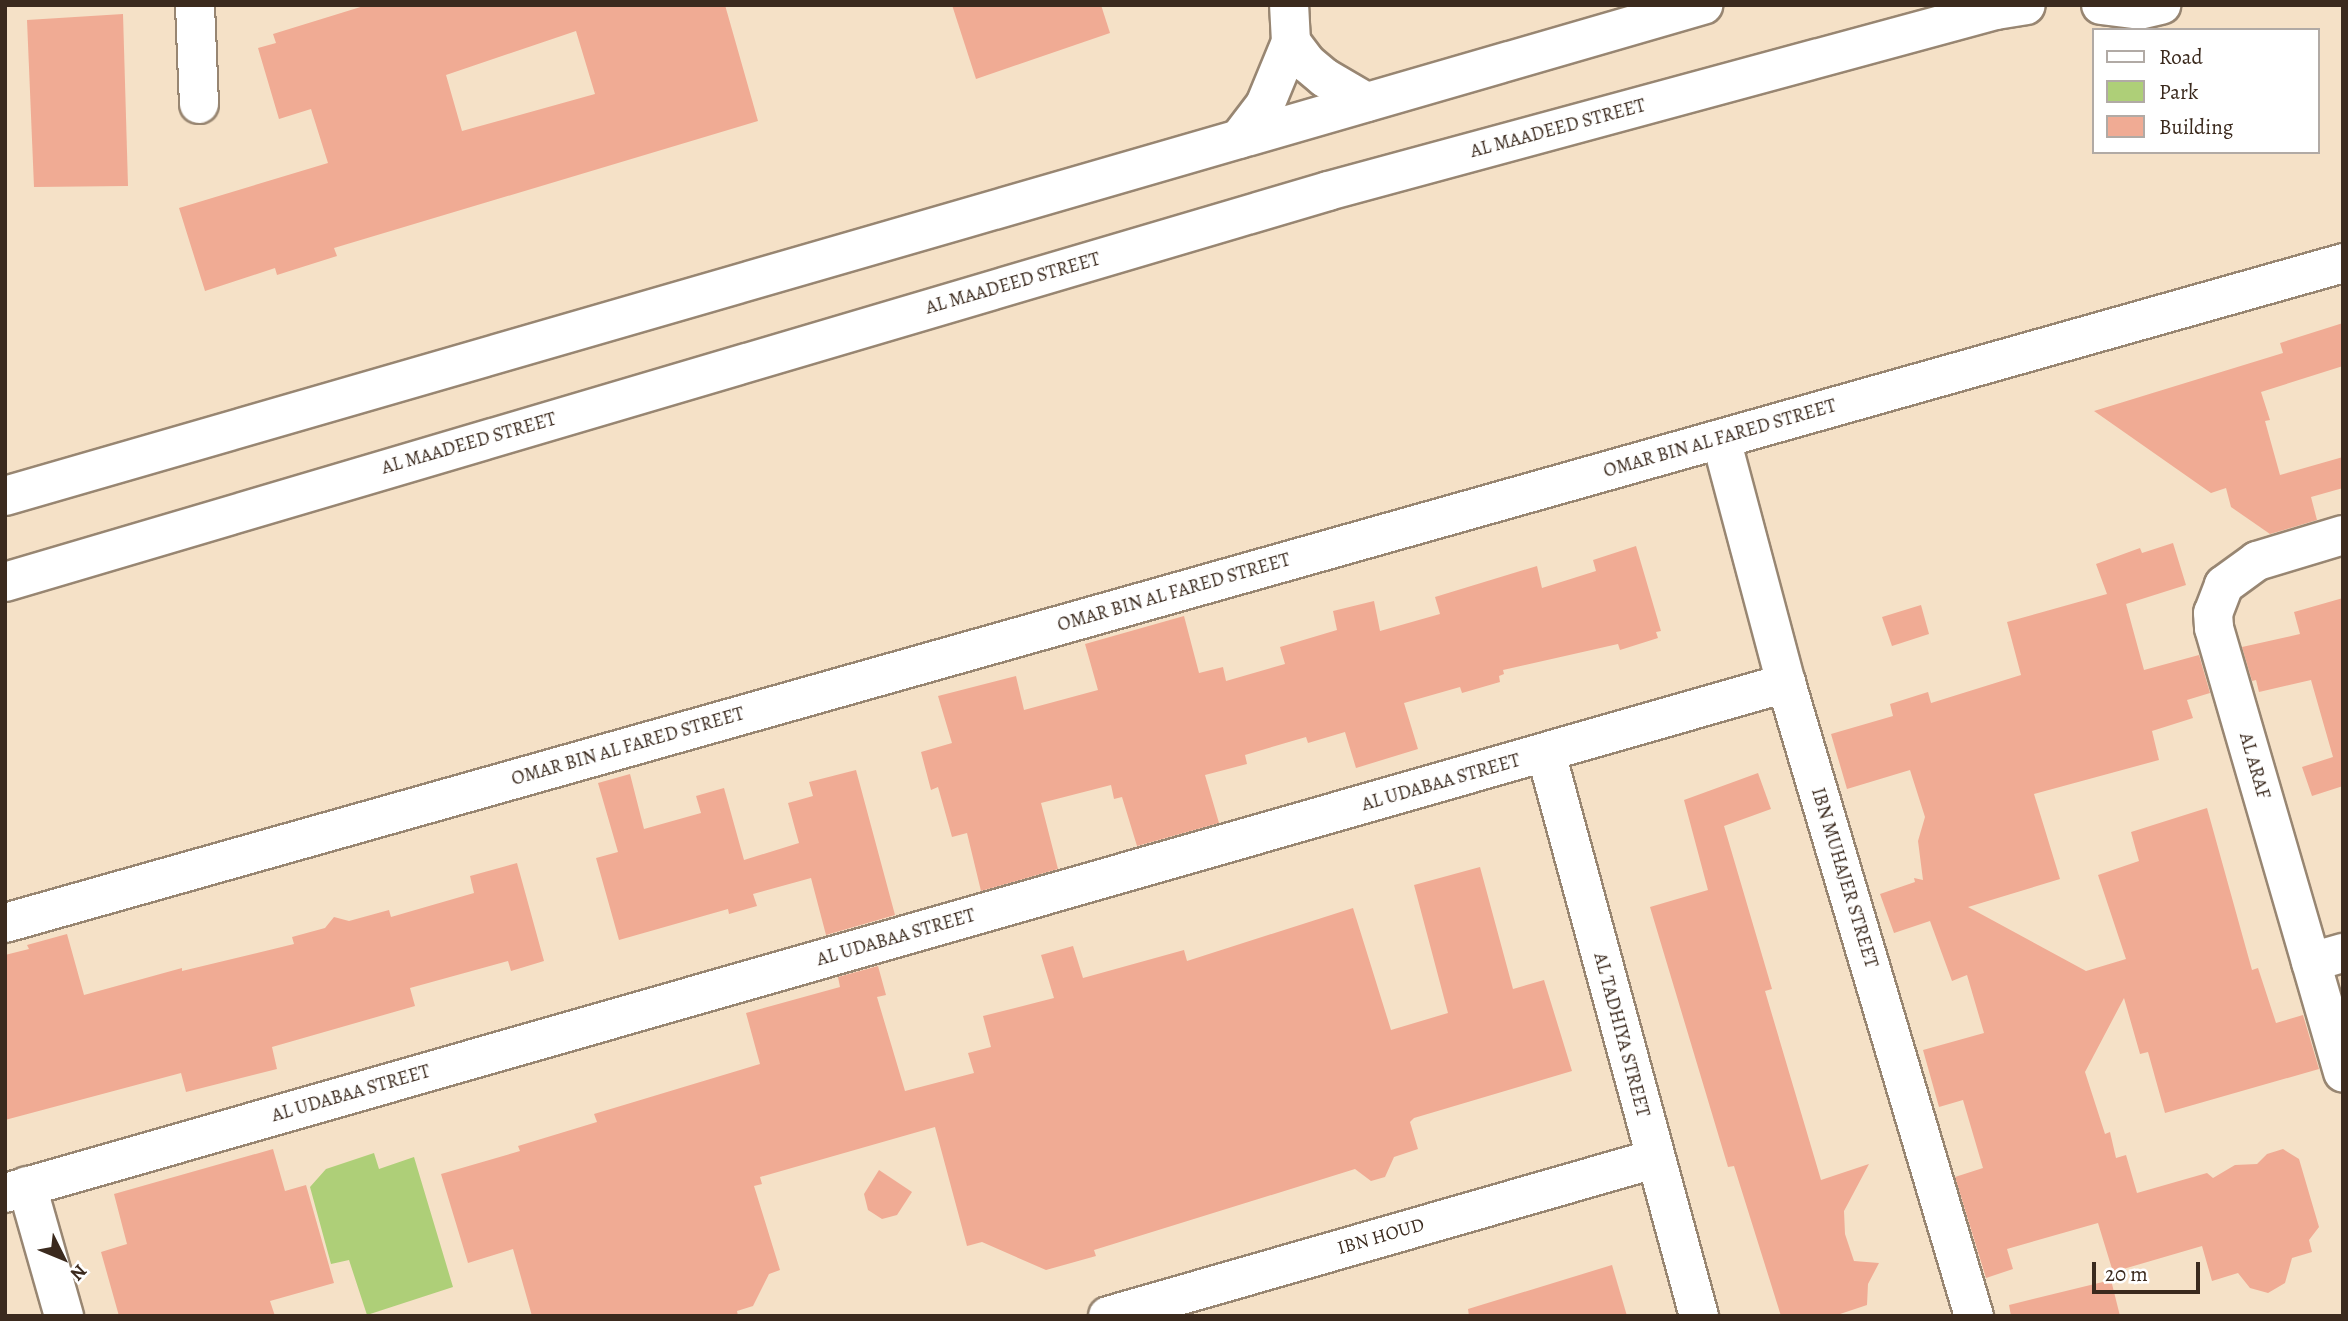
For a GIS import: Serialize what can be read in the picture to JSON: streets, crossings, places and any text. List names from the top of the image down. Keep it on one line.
{"streets":{"street":["AL MAADEED STREET","OMAR BIN AL FARED STREET","AL ARAF","AL UDABAA STREET","IBN MUHAJER STREET","AL TADHIYA STREET","IBN HOUD"]},"crossings":[["OMAR BIN AL FARED STREET","IBN MUHAJER STREET"],["AL UDABAA STREET","IBN MUHAJER STREET"],["AL UDABAA STREET","AL TADHIYA STREET"],["AL TADHIYA STREET","IBN HOUD"]],"legend":["Road","Park","Building"],"scale_bar":"20 m","north":"bottom right"}
